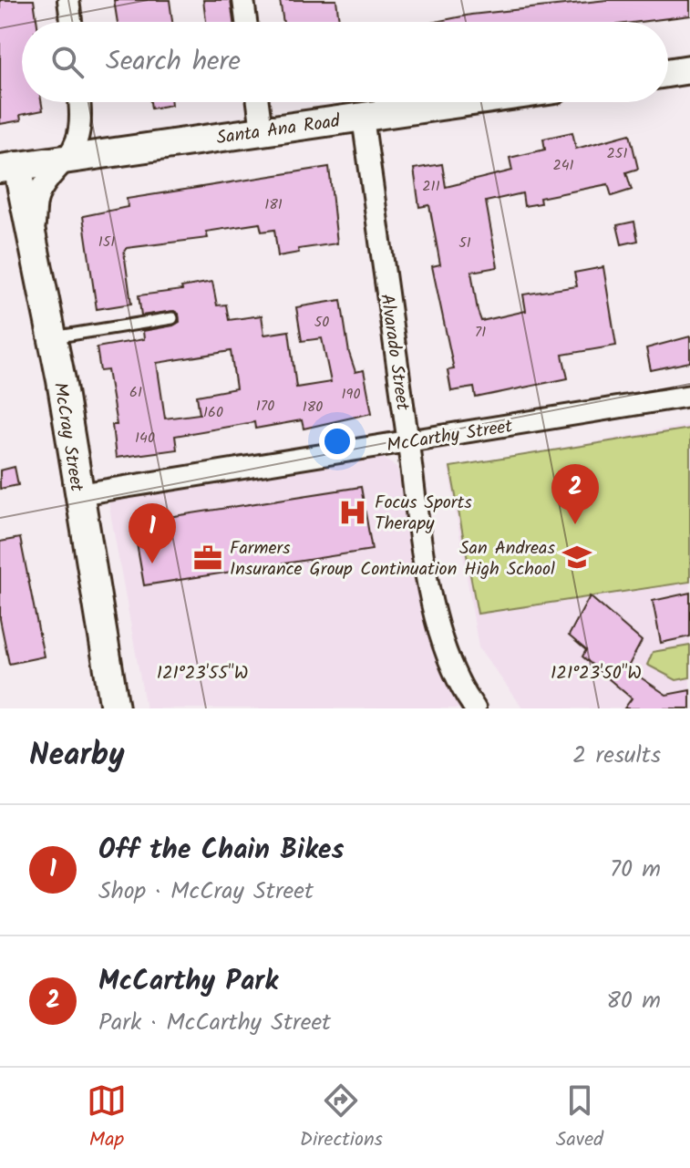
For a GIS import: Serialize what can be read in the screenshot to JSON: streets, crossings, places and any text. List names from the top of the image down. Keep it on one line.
{"streets":{"street":["Santa Ana Road","Alvarado Street","McCarthy Street","McCray Street"]},"crossings":[["Santa Ana Road","Alvarado Street"],["Santa Ana Road","McCray Street"],["Alvarado Street","McCarthy Street"],["McCarthy Street","McCray Street"]],"places":{"hospital":["Focus Sports Therapy"],"school or university":["San Andreas Continuation High School"],"office":["Farmers Insurance Group"]},"house_numbers":["251","241","211","181","151","51","50","71","61","190","170","180","160","140"],"page":{"search":"Search here","pins":["2","1"],"heading":["Nearby","2 results"],"list":[{"mark":"1","name":"Off the Chain Bikes","note":"Shop · McCray Street","value":"70 m"},{"mark":"2","name":"McCarthy Park","note":"Park · McCarthy Street","value":"80 m"}],"nav":["Map","Directions","Saved"]},"coordinates":["121°23'55\"W","121°23'50\"W"]}
